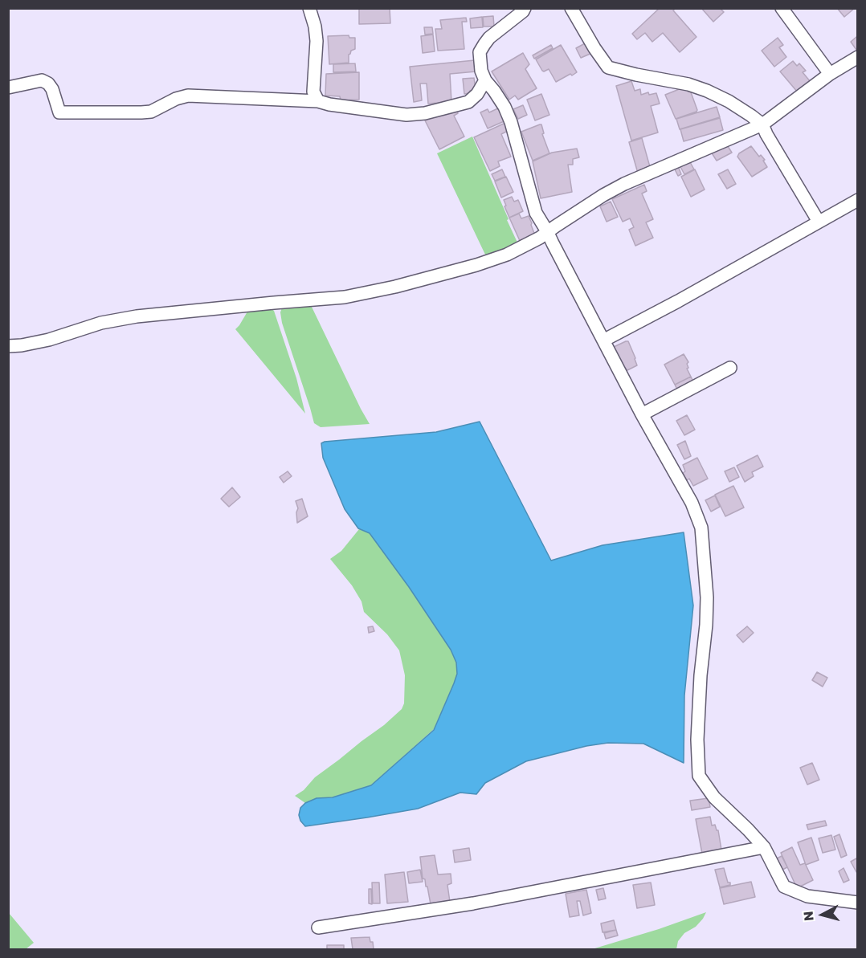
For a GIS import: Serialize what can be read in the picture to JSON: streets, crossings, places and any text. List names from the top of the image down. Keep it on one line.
{"north":"left"}
